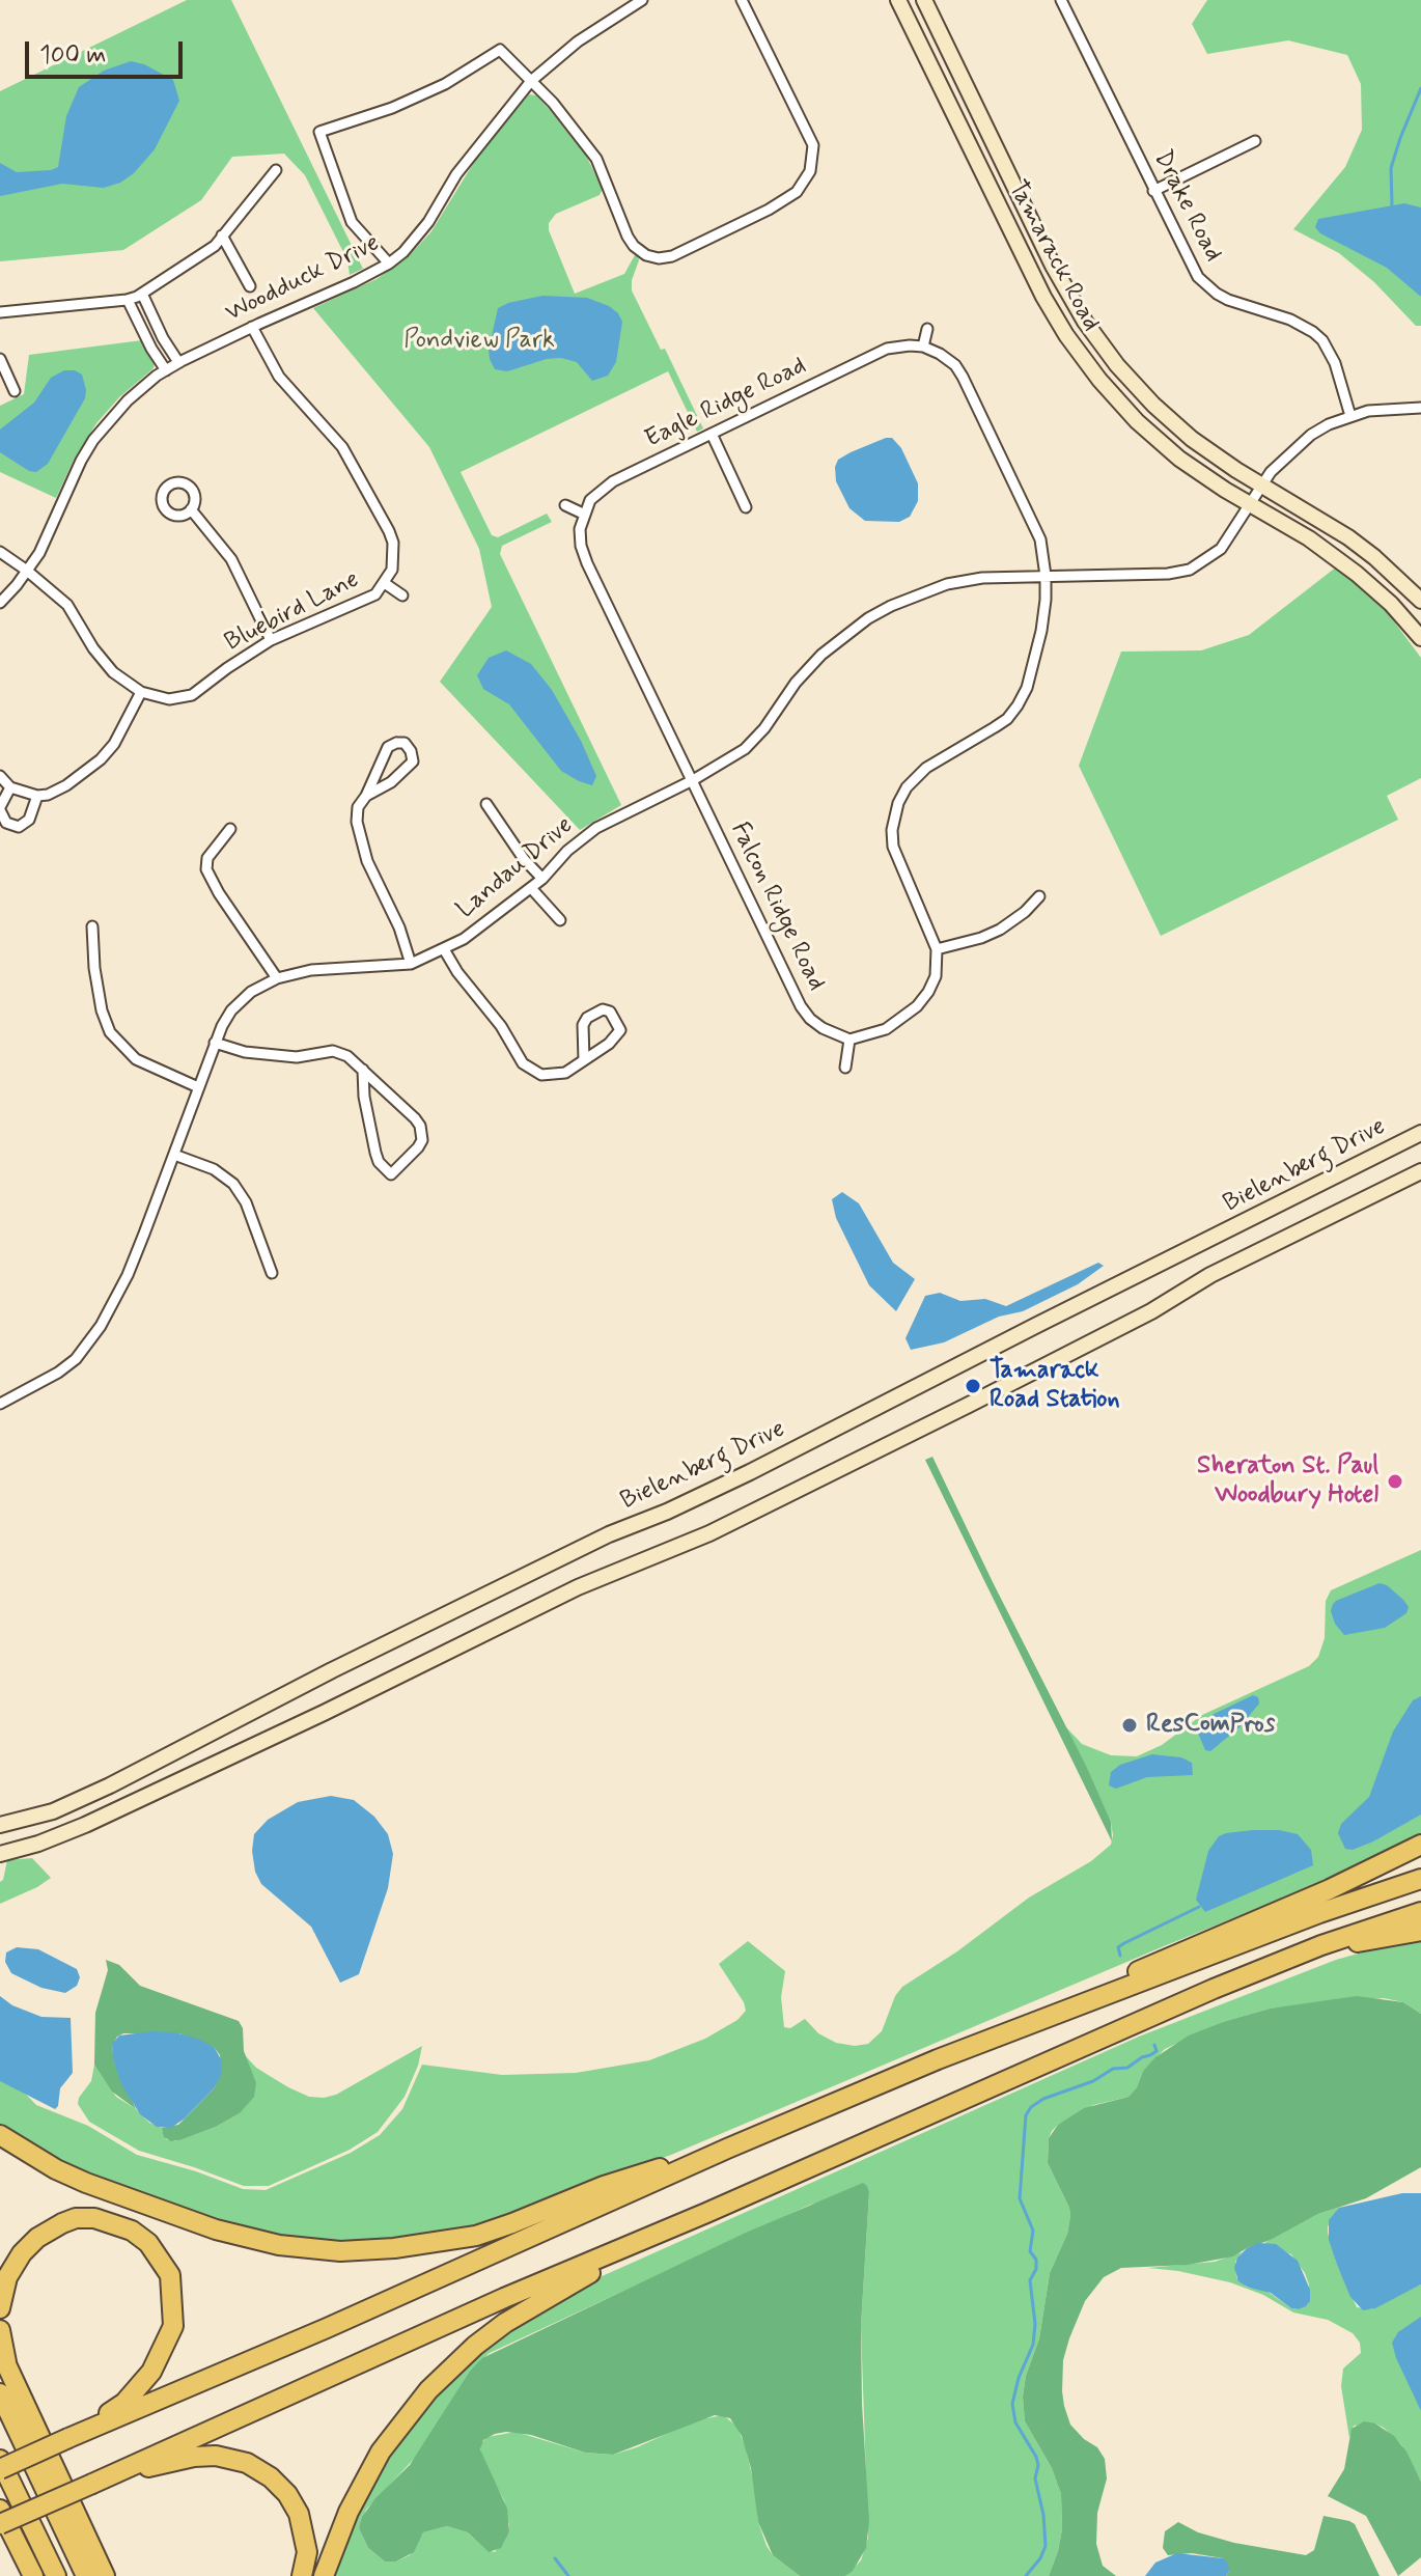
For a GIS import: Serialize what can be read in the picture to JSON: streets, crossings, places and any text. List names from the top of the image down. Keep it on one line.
{"streets":{"street":["Drake Road","Tamarack Road","Woodduck Drive","Eagle Ridge Road","Bluebird Lane","Landau Drive","Falcon Ridge Road","Bielenberg Drive"]},"crossings":[["Drake Road","Landau Drive"],["Tamarack Road","Landau Drive"],["Woodduck Drive","Bluebird Lane"],["Landau Drive","Falcon Ridge Road"]],"parks":["Pondview Park"],"places":["Tamarack Road Station","Sheraton St. Paul Woodbury Hotel","ResComPros"],"scale_bar":"100 m"}
